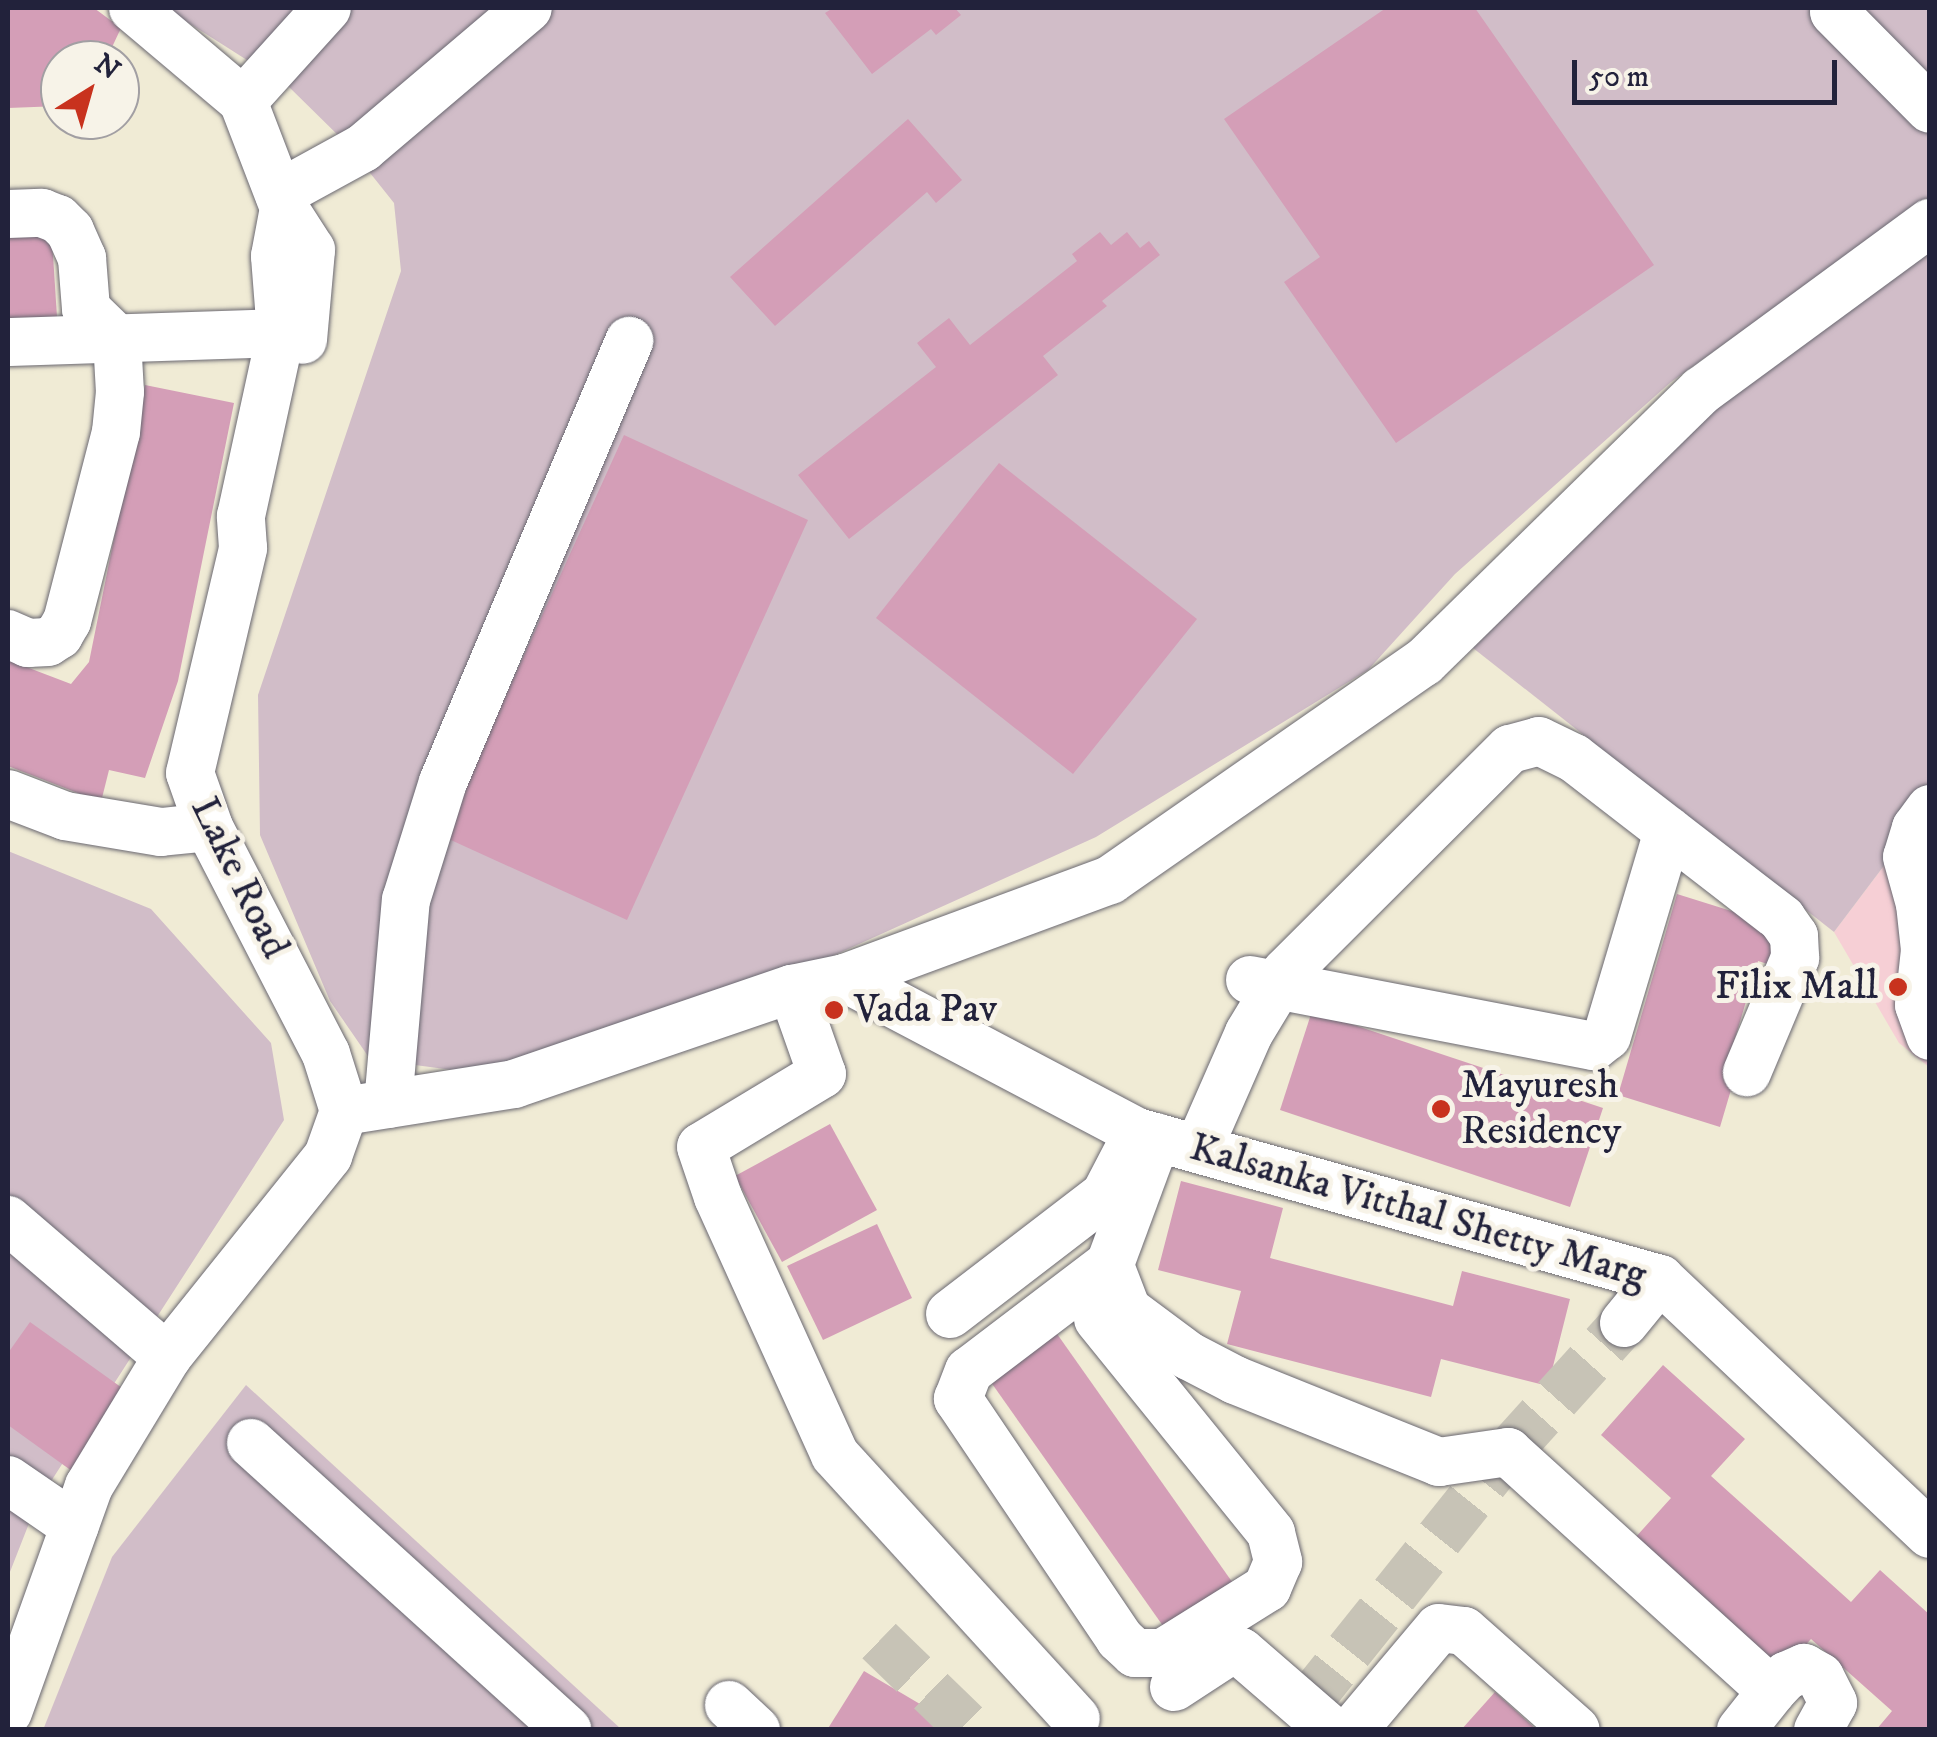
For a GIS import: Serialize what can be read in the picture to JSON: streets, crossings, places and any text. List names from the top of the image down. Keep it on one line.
{"streets":{"street":["Lake Road","Kalsanka Vitthal Shetty Marg"]},"places":["Filix Mall","Vada Pav","Mayuresh Residency"],"scale_bar":"50 m","north":"top right"}
